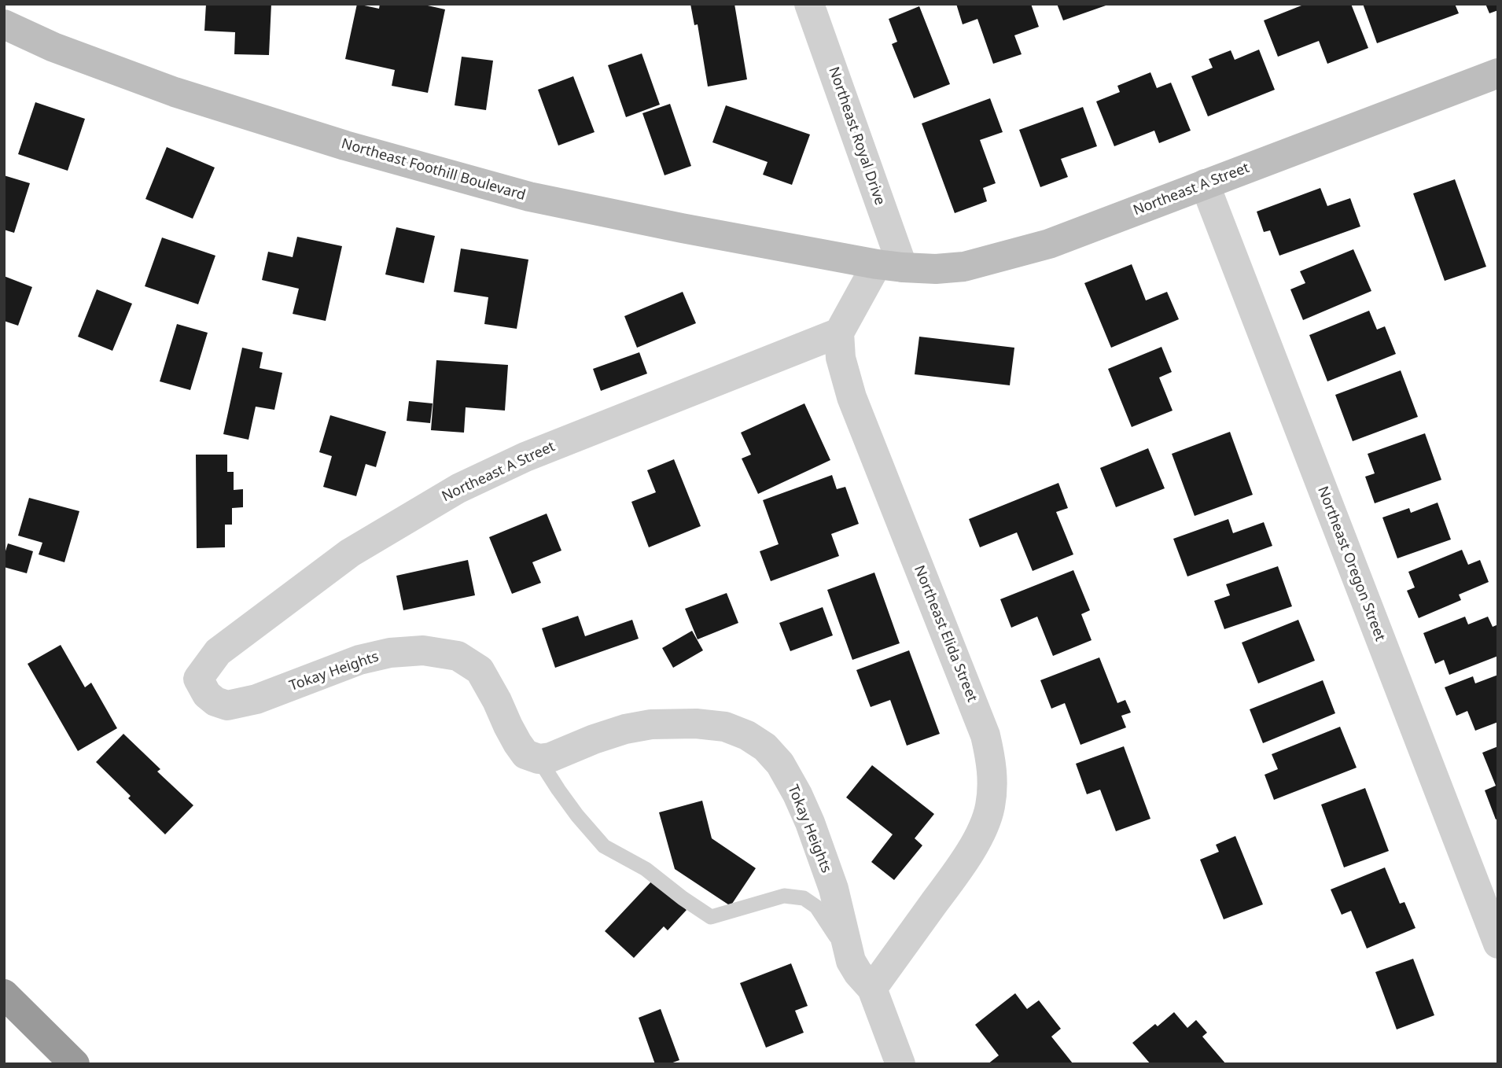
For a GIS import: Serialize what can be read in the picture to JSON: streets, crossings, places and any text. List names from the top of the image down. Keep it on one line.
{"streets":{"street":["Northeast Royal Drive","Northeast Foothill Boulevard","Northeast A Street","Northeast Oregon Street","Northeast Elida Street","Tokay Heights"]},"crossings":[["Northeast Royal Drive","Northeast Foothill Boulevard"],["Northeast Royal Drive","Northeast A Street"],["Northeast Foothill Boulevard","Northeast A Street"],["Northeast A Street","Northeast Oregon Street"],["Northeast A Street","Northeast Elida Street"],["Northeast A Street","Tokay Heights"],["Northeast Elida Street","Tokay Heights"]]}
